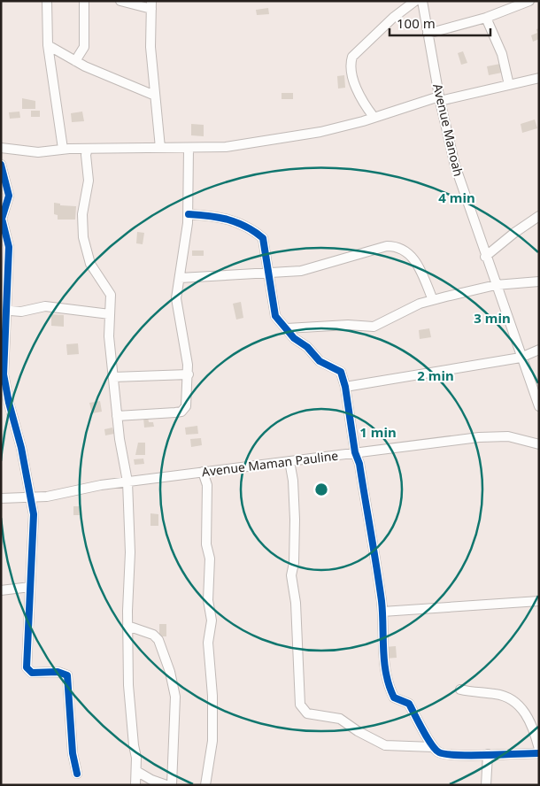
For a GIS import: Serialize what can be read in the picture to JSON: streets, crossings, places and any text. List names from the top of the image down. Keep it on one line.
{"streets":{"street":["Avenue Manoah","Avenue Maman Pauline"]},"scale_bar":"100 m","rings":["4 min","3 min","2 min","1 min"]}
